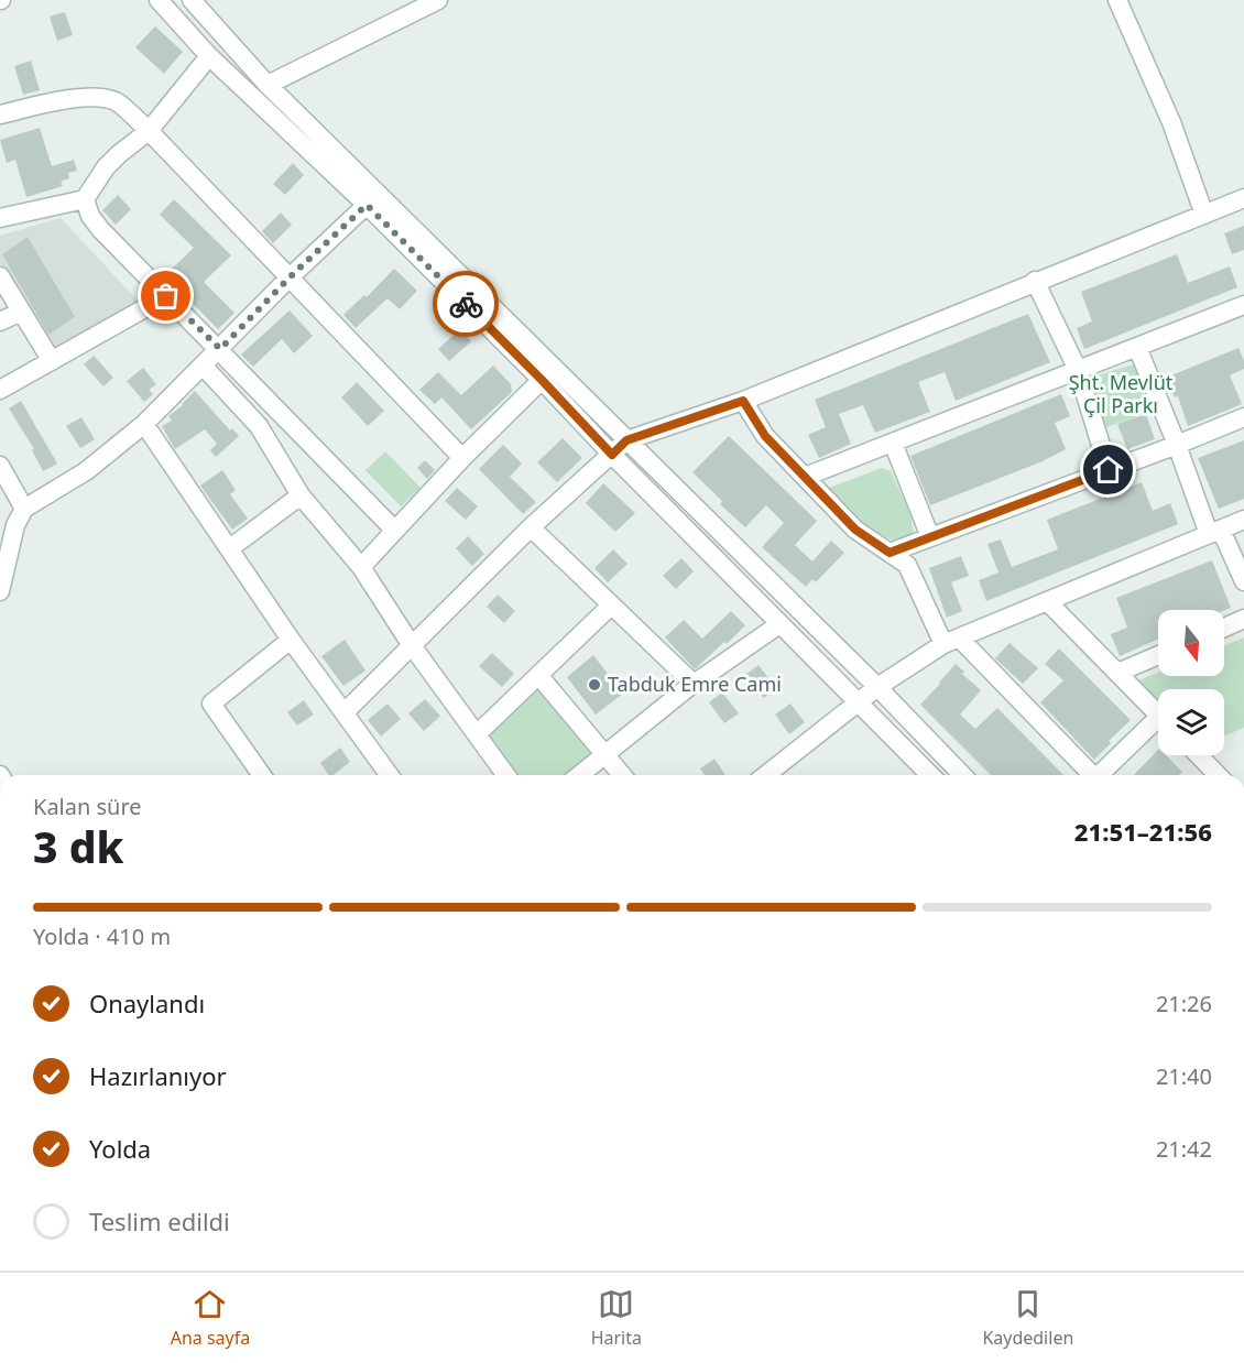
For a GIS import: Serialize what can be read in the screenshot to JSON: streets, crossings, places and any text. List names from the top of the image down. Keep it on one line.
{"parks":["Şht. Mevlüt Çil Parkı"],"places":["Tabduk Emre Cami"],"north":"bottom","page":{"heading":["3 dk","Kalan süre","21:51–21:56"],"bar":"Yolda · 410 m","list":[["Onaylandı","21:26"],["Hazırlanıyor","21:40"],["Yolda","21:42"],"Teslim edildi"],"tabs":["Ana sayfa","Harita","Kaydedilen"]}}
